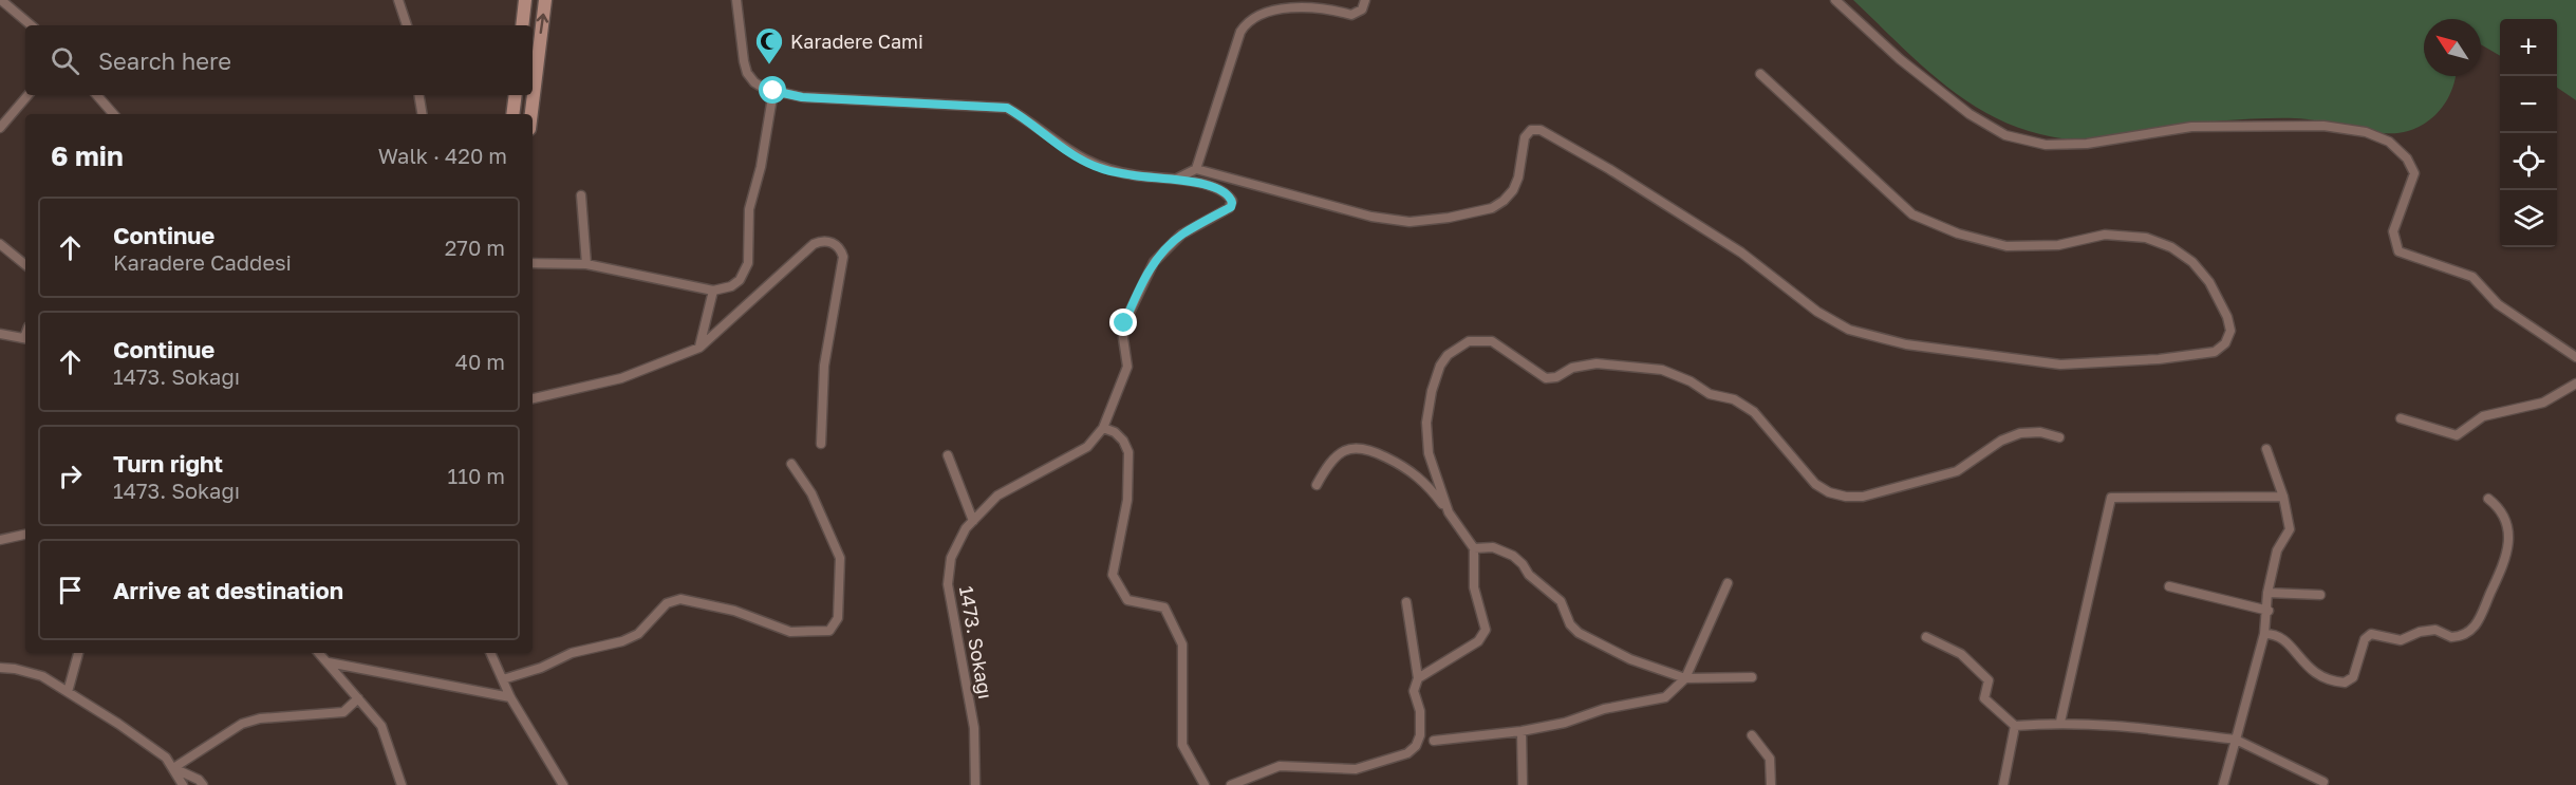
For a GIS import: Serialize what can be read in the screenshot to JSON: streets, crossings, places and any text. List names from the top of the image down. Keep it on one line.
{"streets":{"street":["1473. Sokağı"]},"places":{"mosque":["Karadere Cami"]},"north":"top left","page":{"map_buttons":["+","−"],"search":"Search here","heading":["6 min","Walk · 420 m"],"list":[["Continue","Karadere Caddesi","270 m"],["Continue","1473. Sokağı","40 m"],["Turn right","1473. Sokağı","110 m"],"Arrive at destination"]}}
